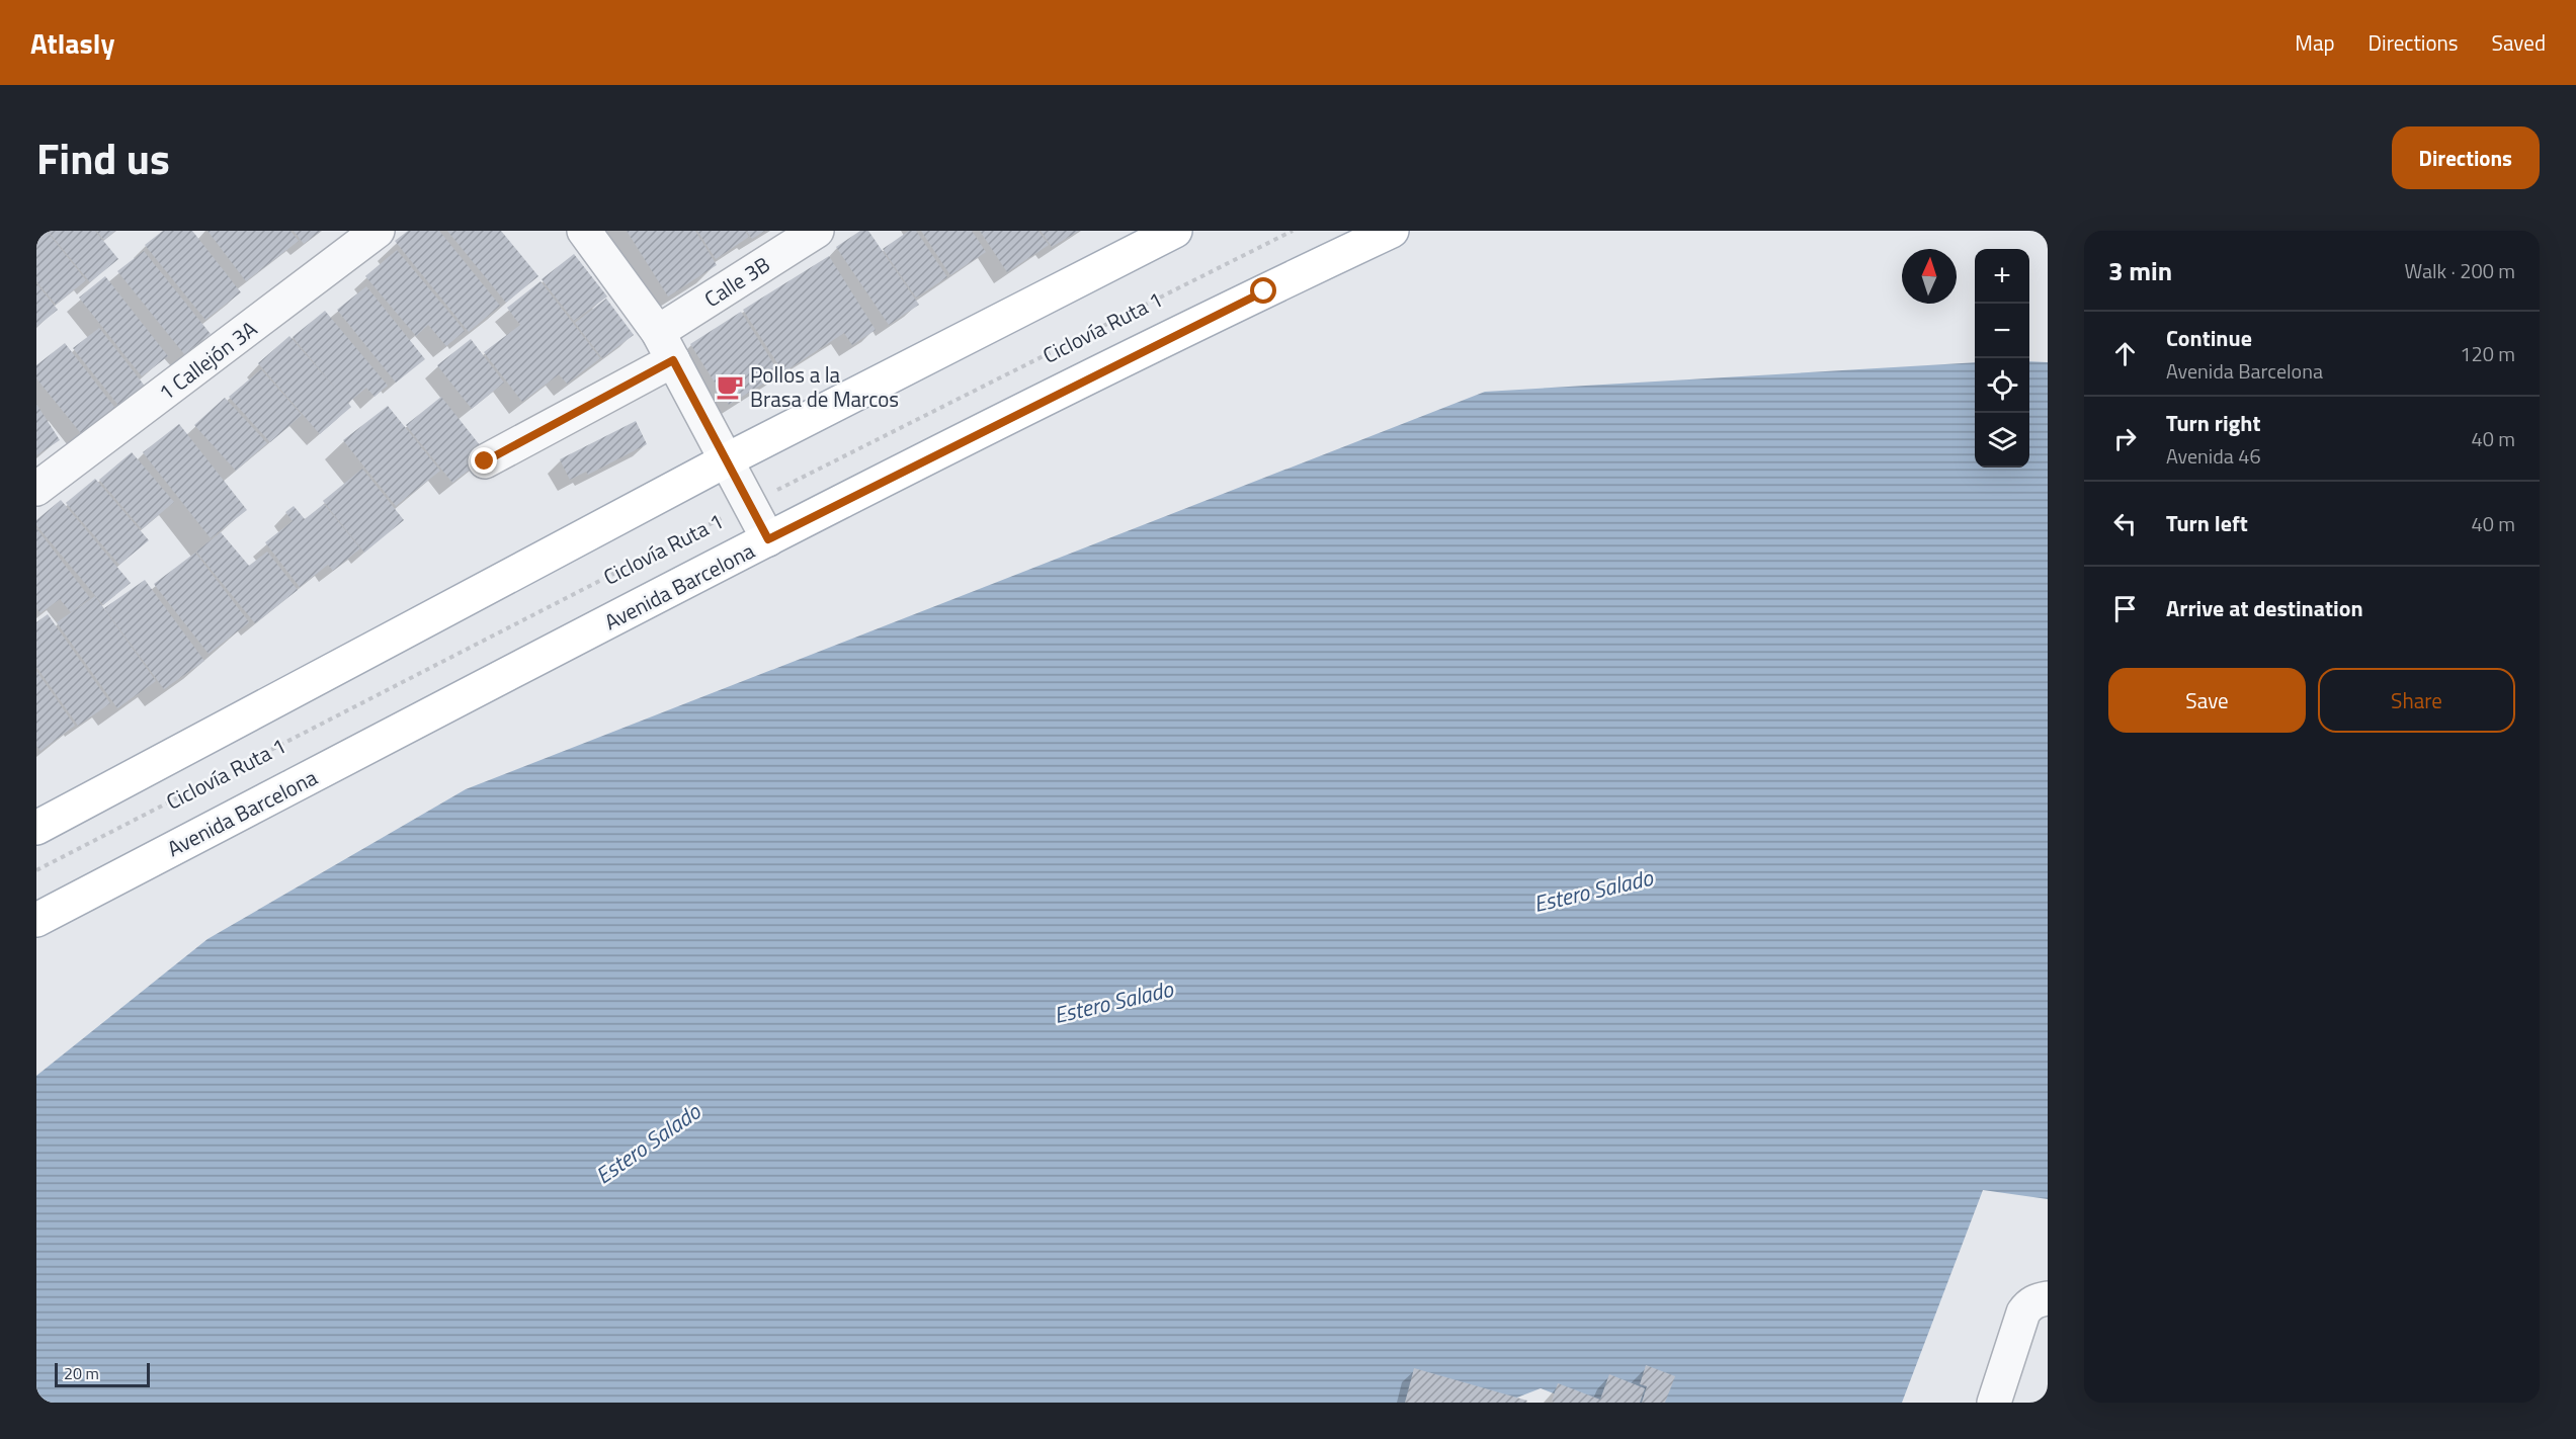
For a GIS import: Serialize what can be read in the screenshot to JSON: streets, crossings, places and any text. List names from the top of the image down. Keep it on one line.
{"streets":{"main road":["Avenida Barcelona"],"street":["Calle 3B","1 Callejón 3A"],"path":["Ciclovía Ruta 1"]},"water":["Estero Salado"],"places":{"cafe":["Pollos a la Brasa de Marcos"]},"scale_bar":"20 m","north":"top","page":{"header":"Atlasly","nav":["Map","Directions","Saved"],"title":"Find us","buttons":["Directions",["Save","Share"]],"heading":["3 min","Walk · 200 m"],"map_buttons":["+","−"],"list":[["Continue","Avenida Barcelona","120 m"],["Turn right","Avenida 46","40 m"],["Turn left","40 m"],"Arrive at destination"],"scale":"20 m"}}
